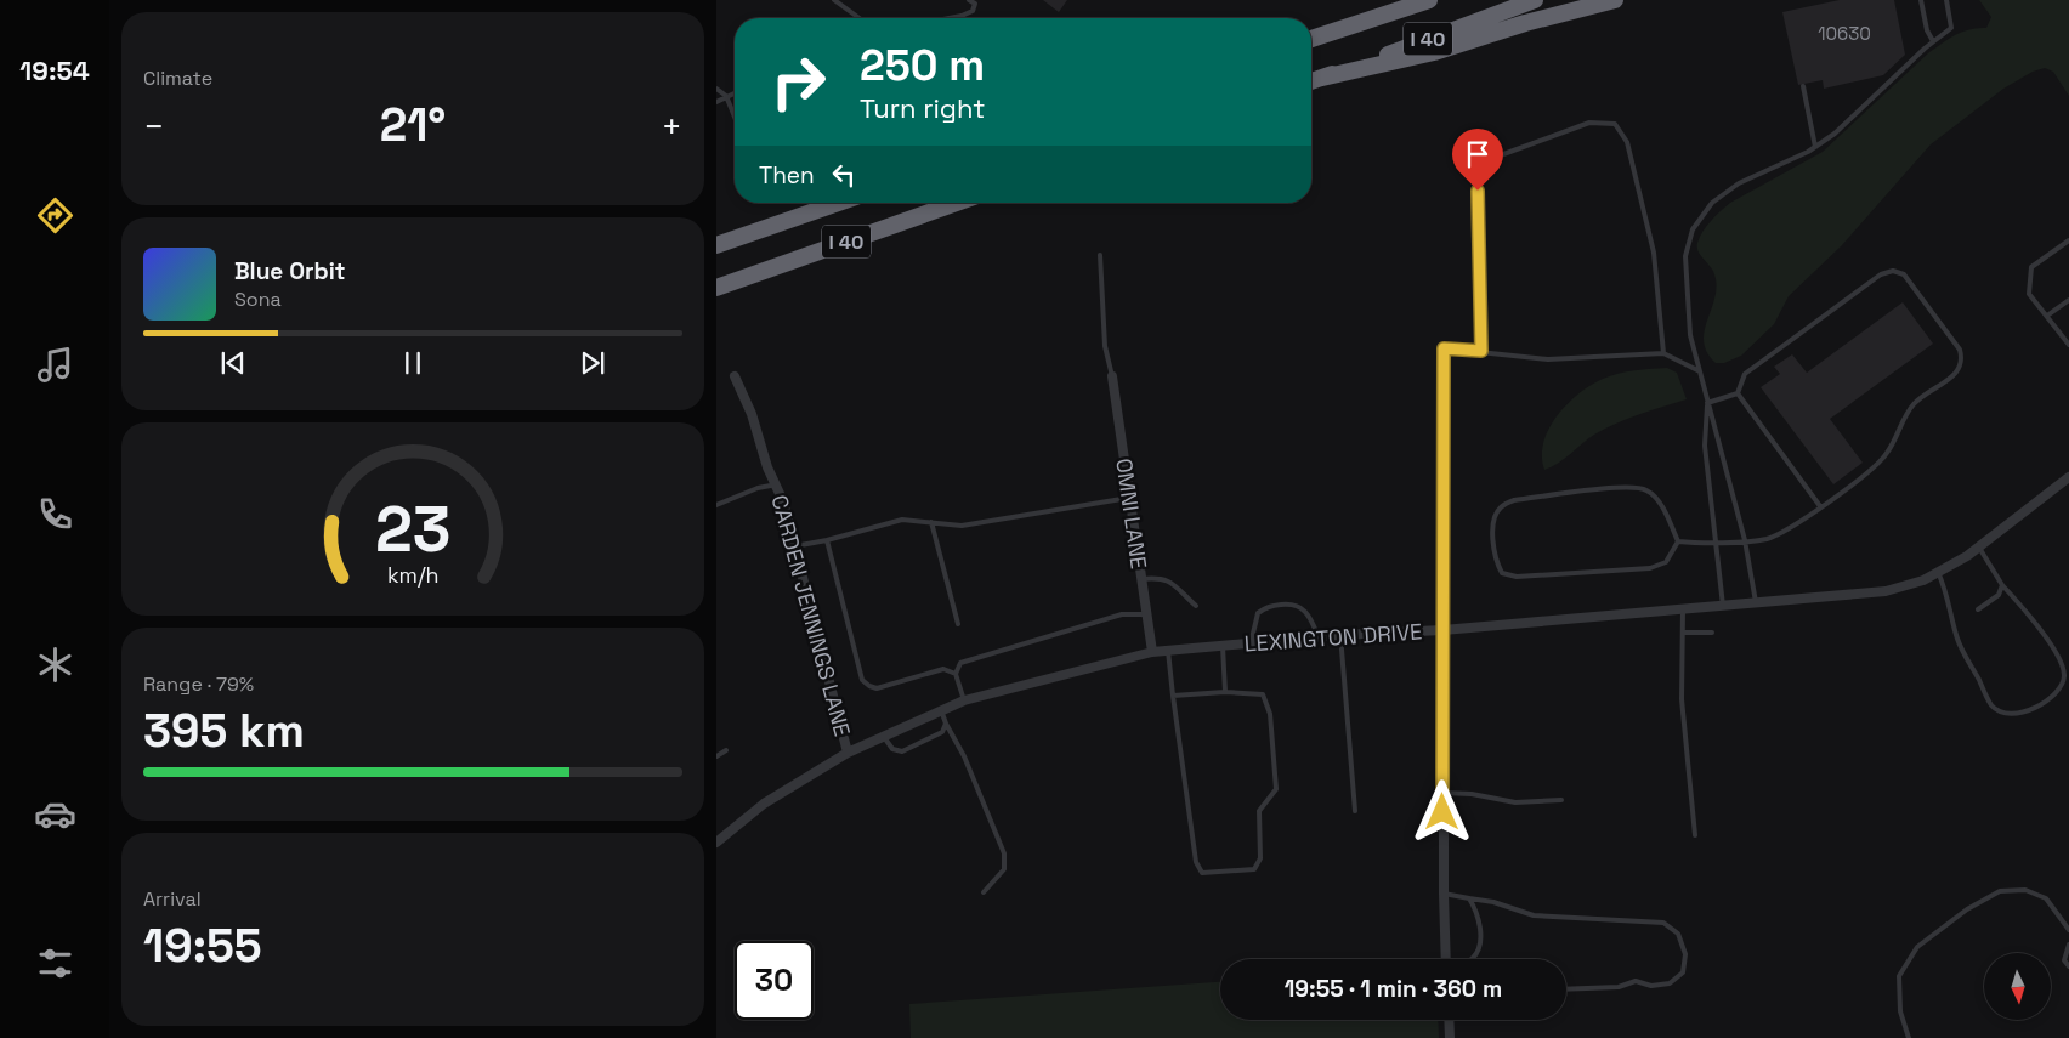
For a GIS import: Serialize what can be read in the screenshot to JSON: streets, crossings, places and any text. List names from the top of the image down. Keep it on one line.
{"streets":{"highway":["I 40"],"street":["OMNI LANE","CARDEN JENNINGS LANE","LEXINGTON DRIVE"]},"crossings":[["OMNI LANE","LEXINGTON DRIVE"],["CARDEN JENNINGS LANE","LEXINGTON DRIVE"]],"house_numbers":["10630"],"north":"bottom","page":{"tabs":"19:54","tile":["Climate",["Range · 79%","395 km"],["Arrival","19:55"]],"turn":["250 m","Turn right"],"heat":["−","21°","+"],"then":"Then","song":["Blue Orbit","Sona"],"limit":"30","trip":"19:55 · 1 min · 360 m","gauge":["23","km/h"]}}
